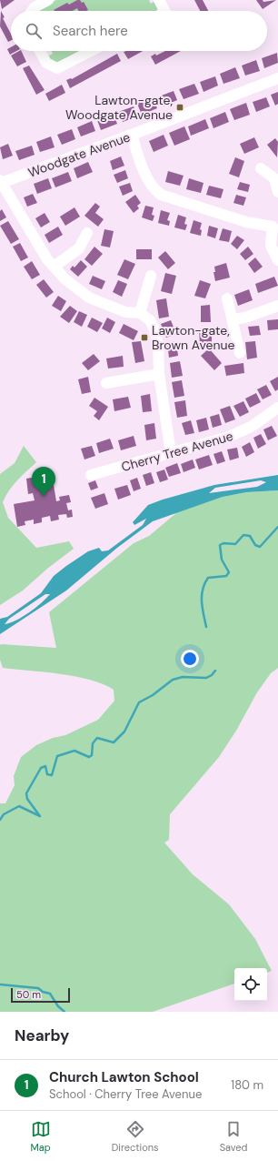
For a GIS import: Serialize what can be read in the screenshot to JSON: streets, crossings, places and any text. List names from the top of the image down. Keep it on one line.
{"streets":{"street":["Woodgate Avenue","Cherry Tree Avenue"]},"places":{"transit":["Lawton-gate, Woodgate Avenue","Lawton-gate, Brown Avenue"]},"scale_bar":"50 m","page":{"search":"Search here","pins":"1","scale":"50 m","heading":"Nearby","list":[{"mark":"1","name":"Church Lawton School","note":"School · Cherry Tree Avenue","value":"180 m"}],"nav":["Map","Directions","Saved"]}}
